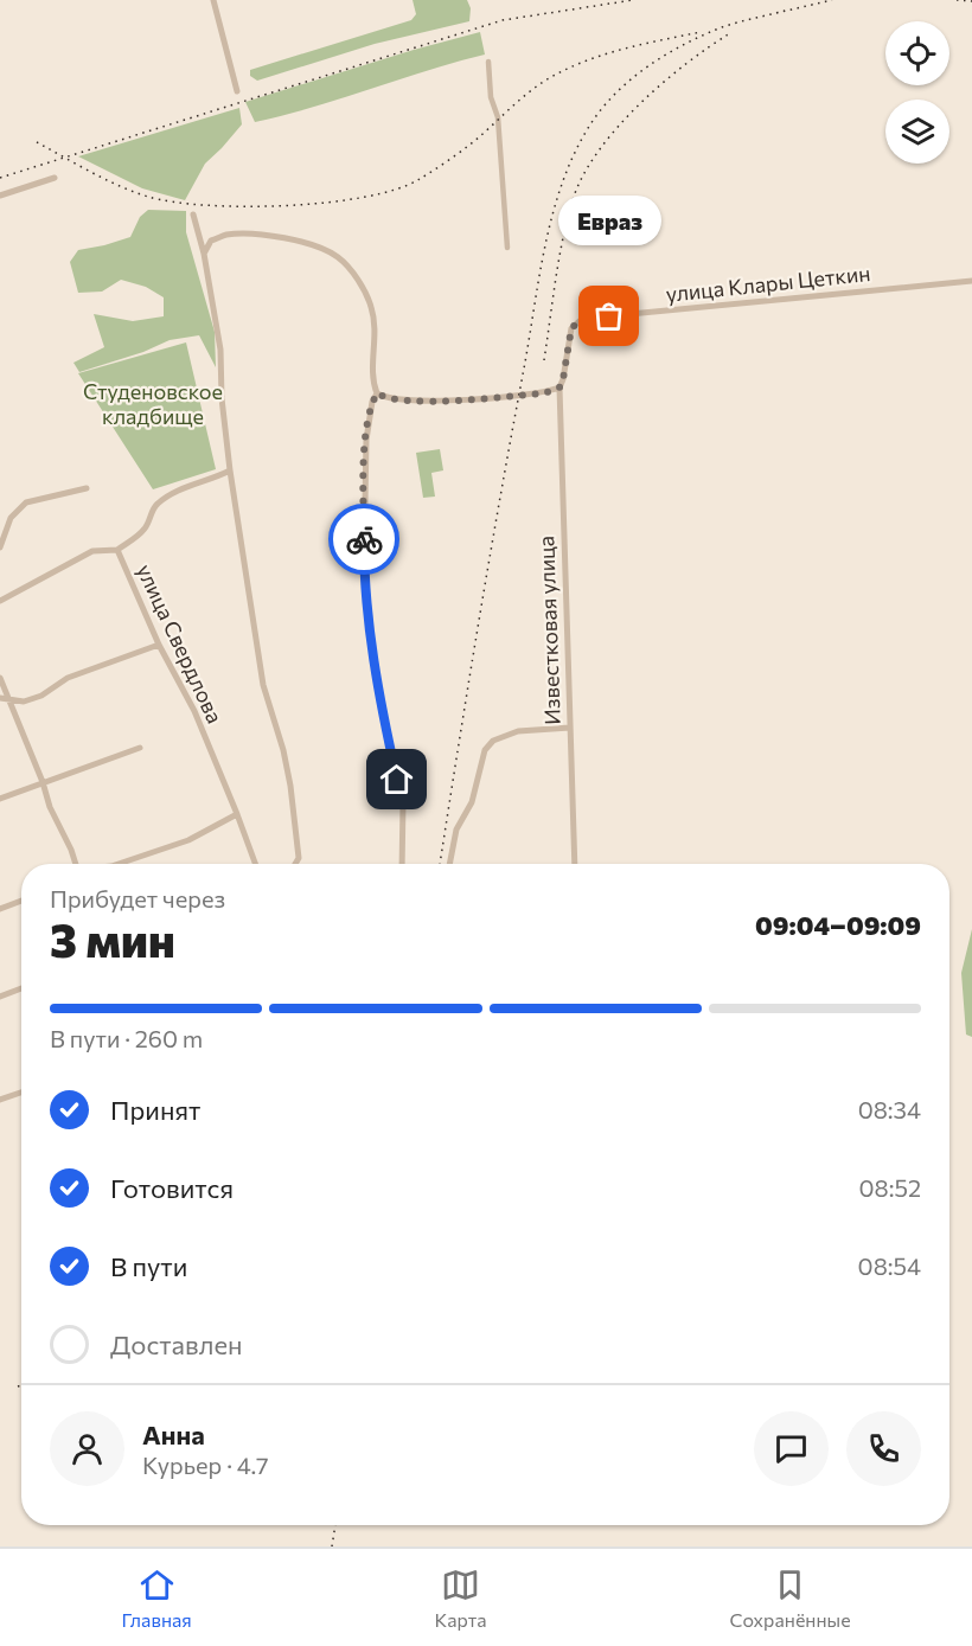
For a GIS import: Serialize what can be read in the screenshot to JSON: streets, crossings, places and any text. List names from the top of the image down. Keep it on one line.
{"streets":{"street":["улица Клары Цеткин","Известковая улица","улица Свердлова"]},"crossings":[["улица Клары Цеткин","Известковая улица"]],"parks":["Студеновское кладбище"],"places":["Евраз"],"page":{"bubble":"Евраз","heading":["3 мин","Прибудет через","09:04–09:09"],"panel":["Анна","Курьер · 4.7"],"bar":"В пути · 260 m","list":[["Принят","08:34"],["Готовится","08:52"],["В пути","08:54"],"Доставлен"],"tabs":["Главная","Карта","Сохранённые"]}}
